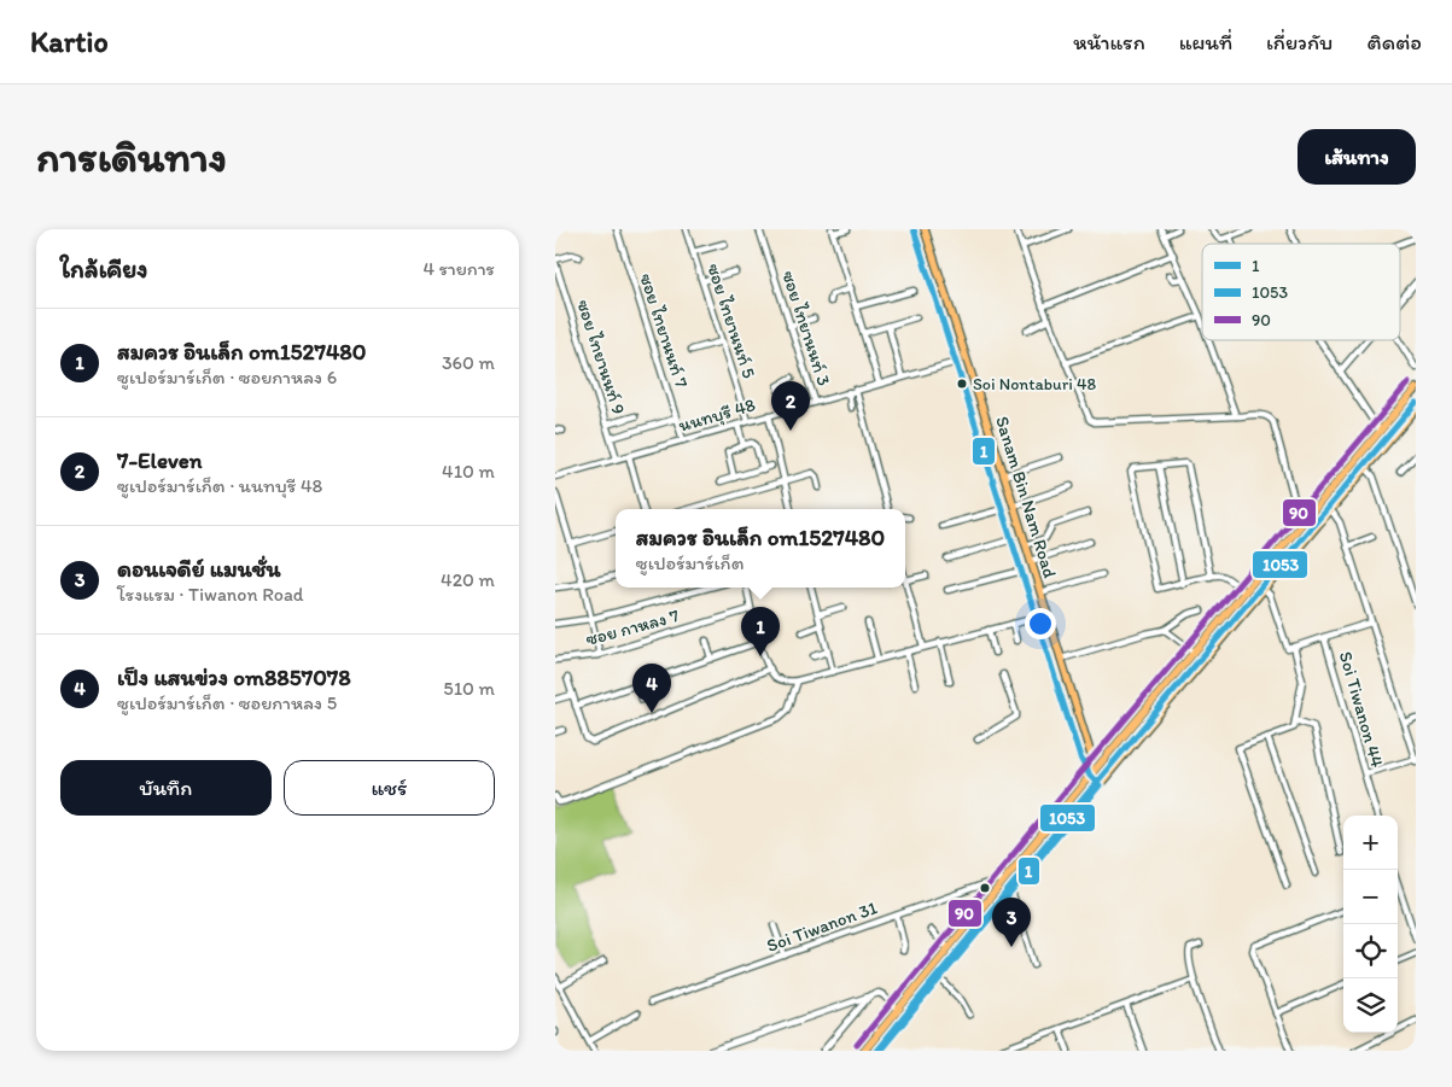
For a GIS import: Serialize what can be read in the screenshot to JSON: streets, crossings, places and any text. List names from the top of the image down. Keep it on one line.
{"streets":{"main road":["Sanam Bin Nam Road"],"street":["ซอย ไทยานนท์ 5","ซอย ไทยานนท์ 3","ซอย ไทยานนท์ 7","ซอย ไทยานนท์ 9","นนทบุรี 48","ซอย กาหลง 7","Soi Tiwanon 44","Soi Tiwanon 31"]},"crossings":[["ซอย ไทยานนท์ 5","นนทบุรี 48"],["ซอย ไทยานนท์ 3","นนทบุรี 48"],["ซอย ไทยานนท์ 7","นนทบุรี 48"],["ซอย ไทยานนท์ 9","นนทบุรี 48"],["นนทบุรี 48","Sanam Bin Nam Road"]],"places":["Soi Nontaburi 48"],"lines":["transit line 1","transit line 90","transit line 1053"],"legend":["1","1053","90"],"page":{"header":"Kartio","nav":["หน้าแรก","แผนที่","เกี่ยวกับ","ติดต่อ"],"buttons":["เส้นทาง",["บันทึก","แชร์"]],"title":"การเดินทาง","heading":["ใกล้เคียง","4 รายการ"],"list":[{"mark":"1","name":"สมควร อินเล็ก om1527480","note":"ซูเปอร์มาร์เก็ต · ซอยกาหลง 6","value":"360 m"},{"mark":"2","name":"7-Eleven","note":"ซูเปอร์มาร์เก็ต · นนทบุรี 48","value":"410 m"},{"mark":"3","name":"ดอนเจดีย์ แมนชั่น","note":"โรงแรม · Tiwanon Road","value":"420 m"},{"mark":"4","name":"เป็ง แสนข่วง om8857078","note":"ซูเปอร์มาร์เก็ต · ซอยกาหลง 5","value":"510 m"}],"pins":["2","1","4","3"],"popup":["สมควร อินเล็ก om1527480","ซูเปอร์มาร์เก็ต"],"map_buttons":["+","−"]}}
